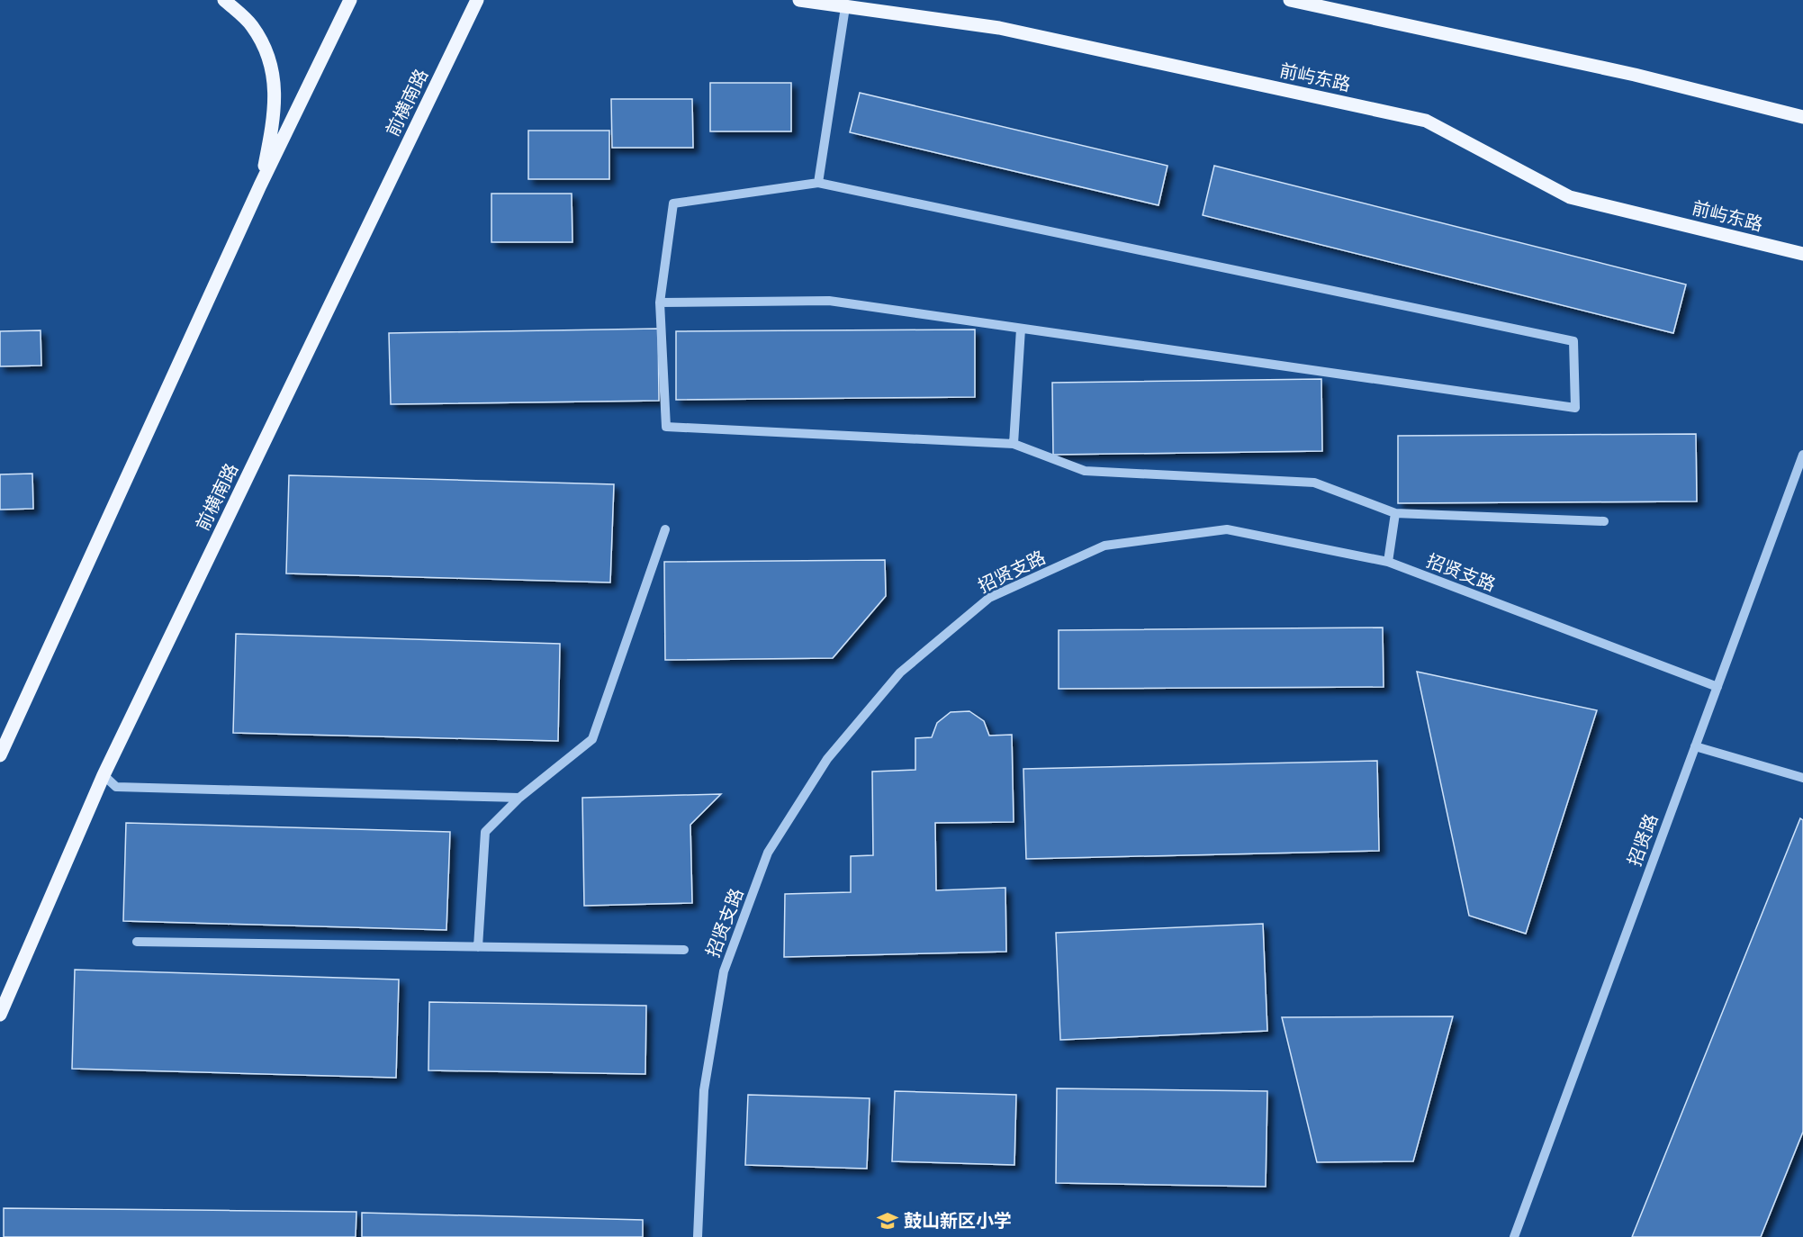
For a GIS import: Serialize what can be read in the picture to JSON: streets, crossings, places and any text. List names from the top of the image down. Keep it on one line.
{"streets":{"main road":["前屿东路","前横南路"],"street":["招贤支路","招贤路"]},"crossings":[["招贤支路","招贤路"]],"places":{"school or university":["鼓山新区小学"]}}
